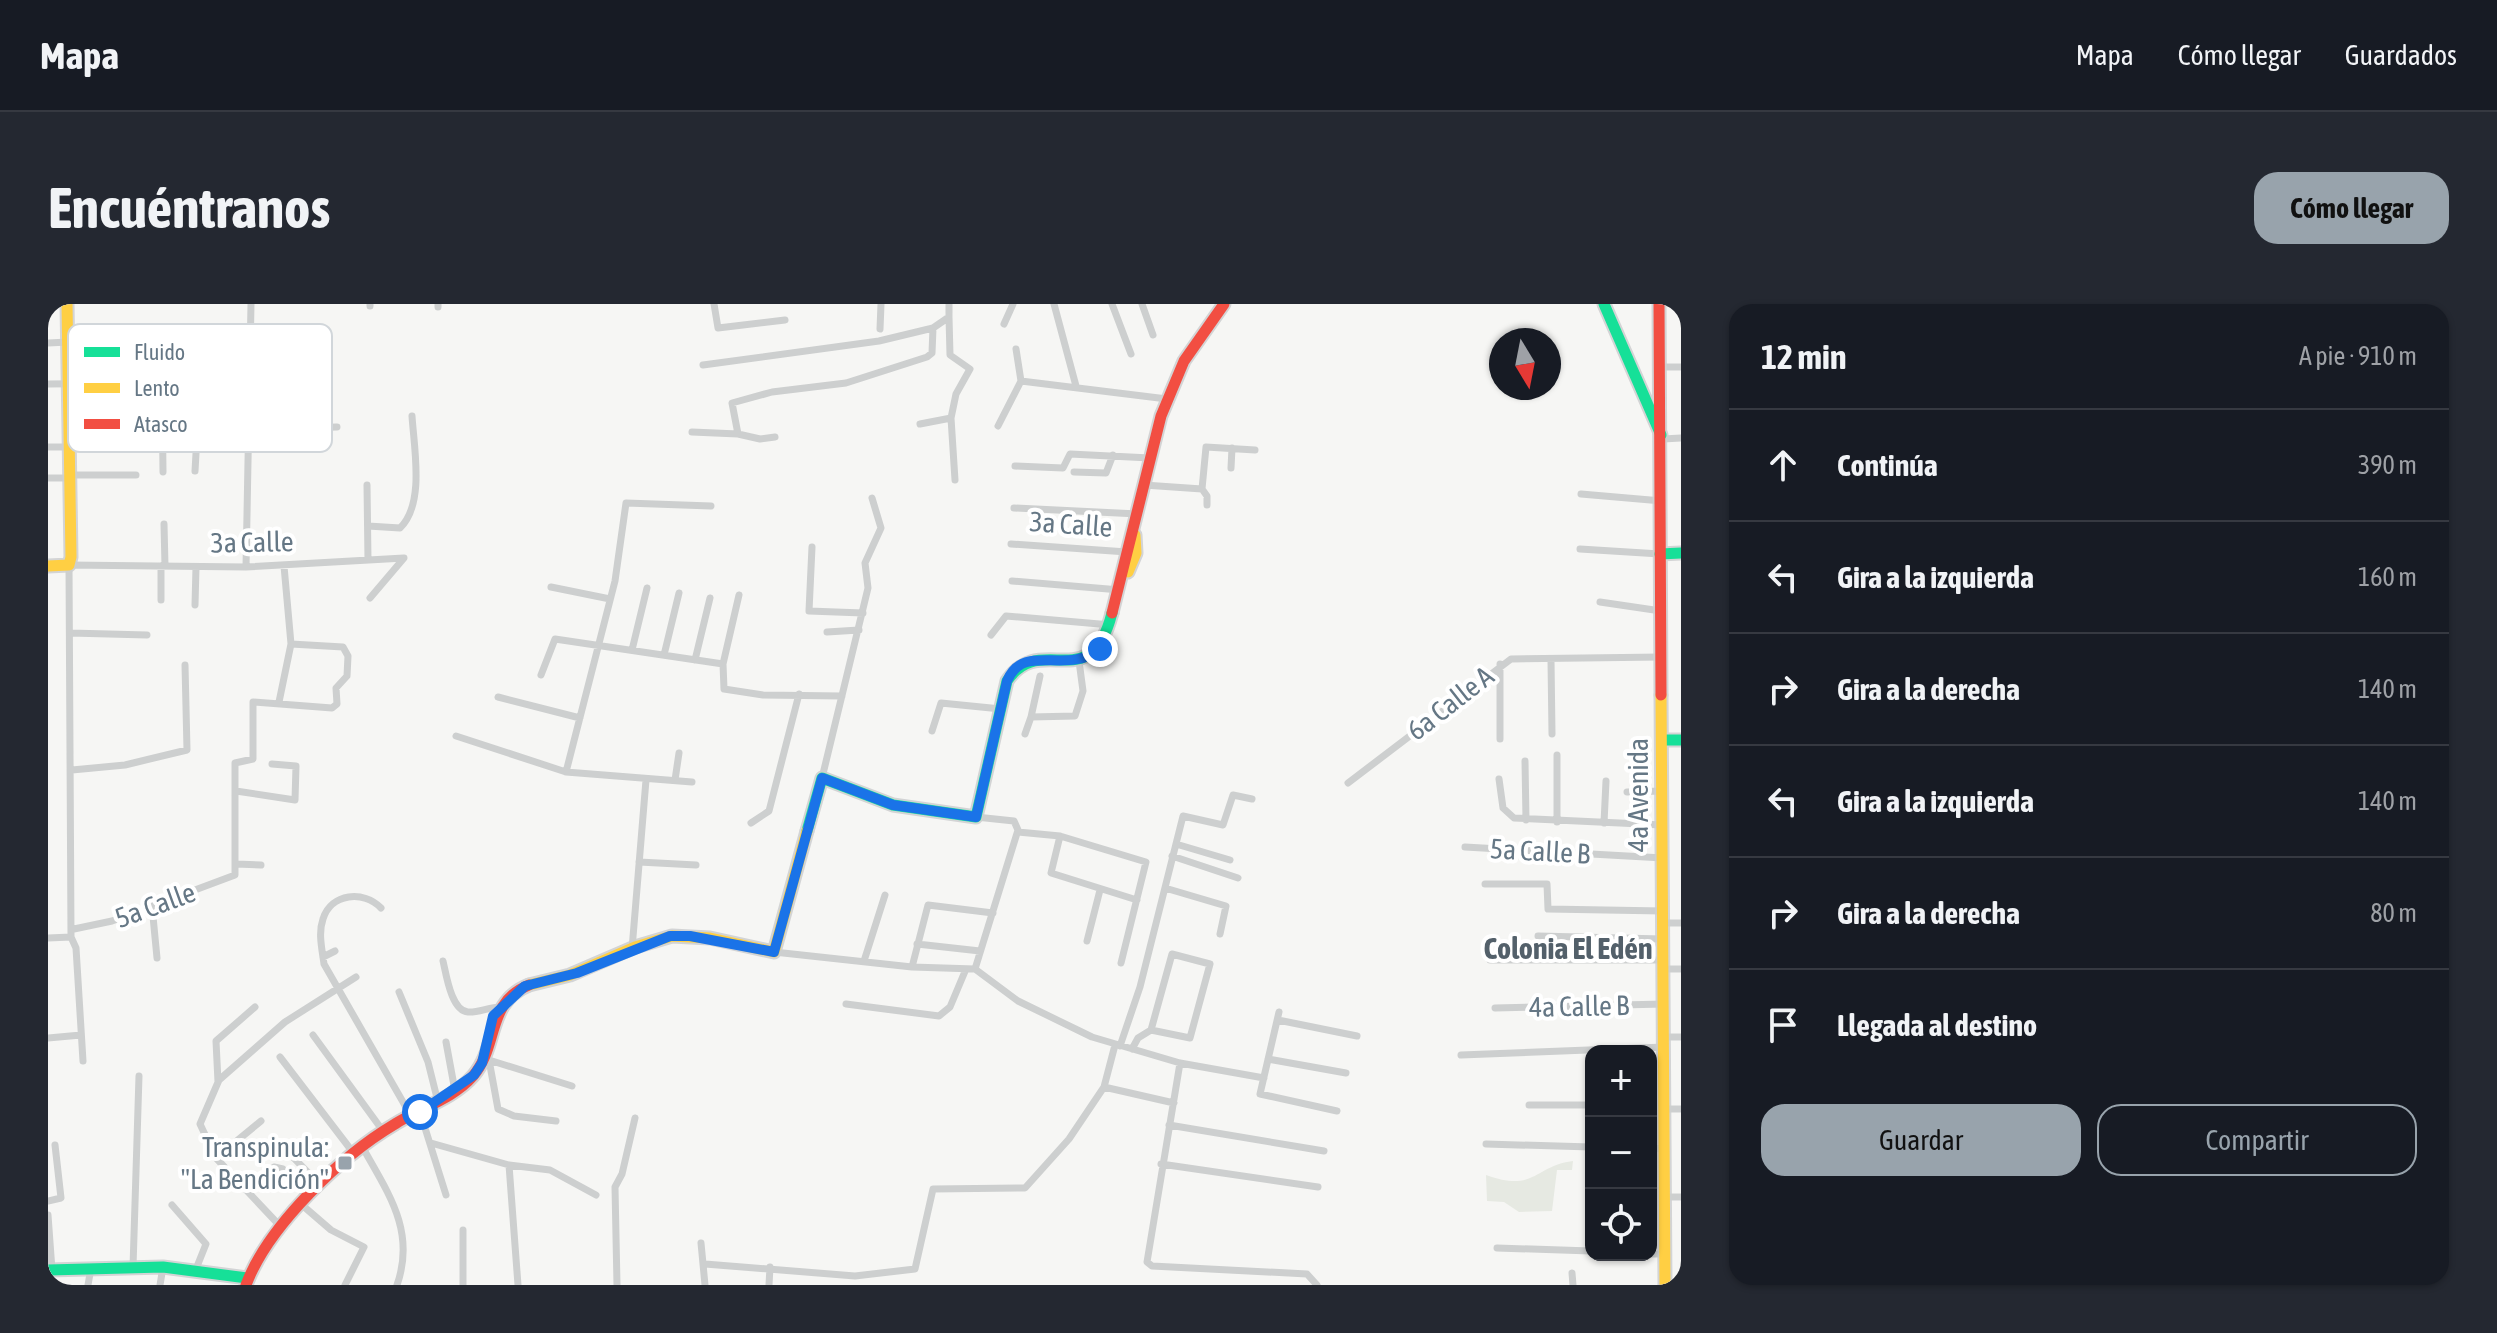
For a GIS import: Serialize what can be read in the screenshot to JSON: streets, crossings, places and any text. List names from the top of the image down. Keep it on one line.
{"streets":{"street":["3a Calle","6a Calle A","4a Avenida","5a Calle B","5a Calle","4a Calle B"]},"crossings":[["6a Calle A","4a Avenida"],["4a Avenida","5a Calle B"],["4a Avenida","4a Calle B"]],"districts":["Colonia El Edén"],"places":{"transit":["Transpinula: \"La Bendición\""]},"legend":["Fluido","Lento","Atasco"],"north":"bottom","page":{"header":"Mapa","nav":["Mapa","Cómo llegar","Guardados"],"buttons":["Cómo llegar",["Guardar","Compartir"]],"title":"Encuéntranos","heading":["12 min","A pie · 910 m"],"list":[["Continúa","390 m"],["Gira a la izquierda","160 m"],["Gira a la derecha","140 m"],["Gira a la izquierda","140 m"],["Gira a la derecha","80 m"],"Llegada al destino"],"map_buttons":["+","−"]}}
